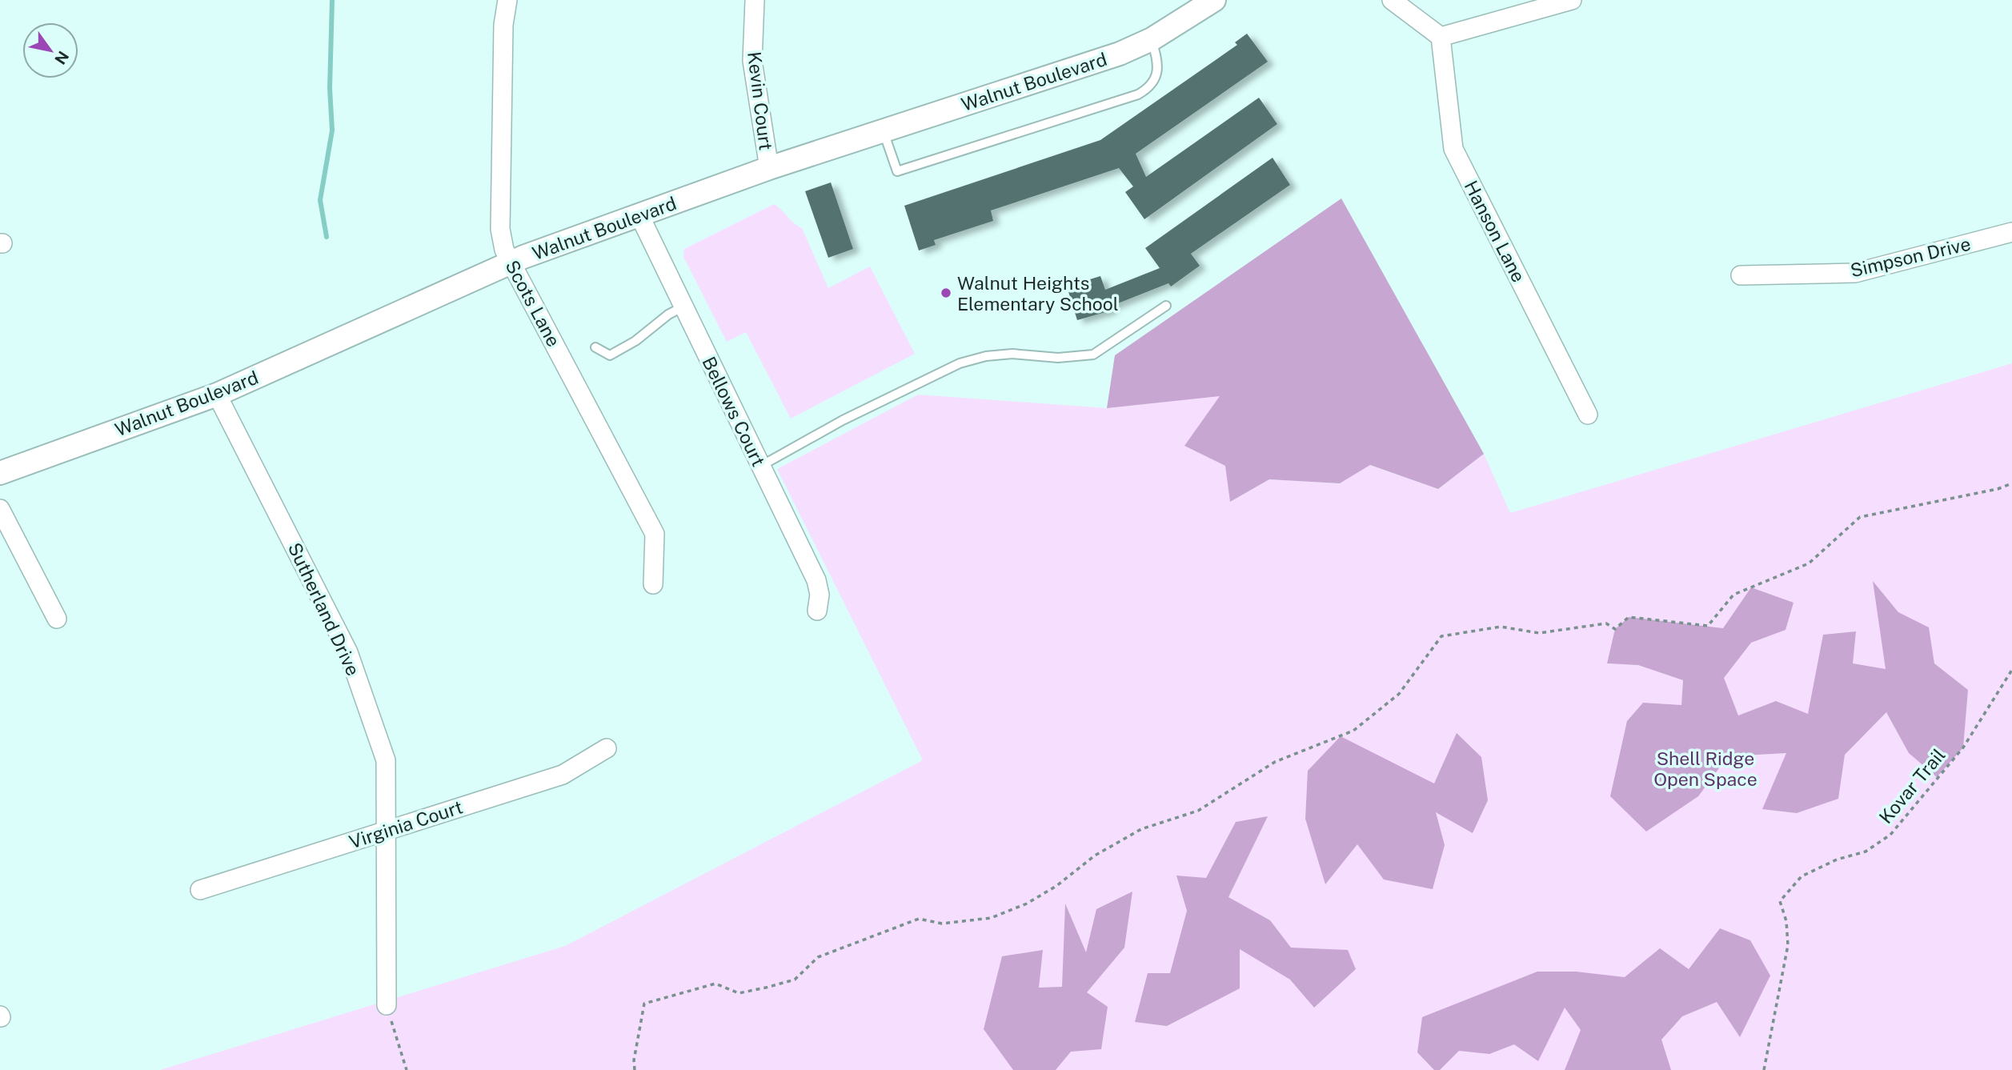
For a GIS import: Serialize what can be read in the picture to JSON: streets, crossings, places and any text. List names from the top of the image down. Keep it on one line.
{"streets":{"street":["Walnut Boulevard","Kevin Court","Hanson Lane","Simpson Drive","Scots Lane","Bellows Court","Sutherland Drive","Virginia Court"],"path":["Kovar Trail"]},"crossings":[["Walnut Boulevard","Kevin Court"],["Walnut Boulevard","Scots Lane"],["Walnut Boulevard","Bellows Court"],["Walnut Boulevard","Sutherland Drive"],["Sutherland Drive","Virginia Court"]],"parks":["Shell Ridge Open Space"],"places":["Walnut Heights Elementary School"],"north":"bottom right"}
